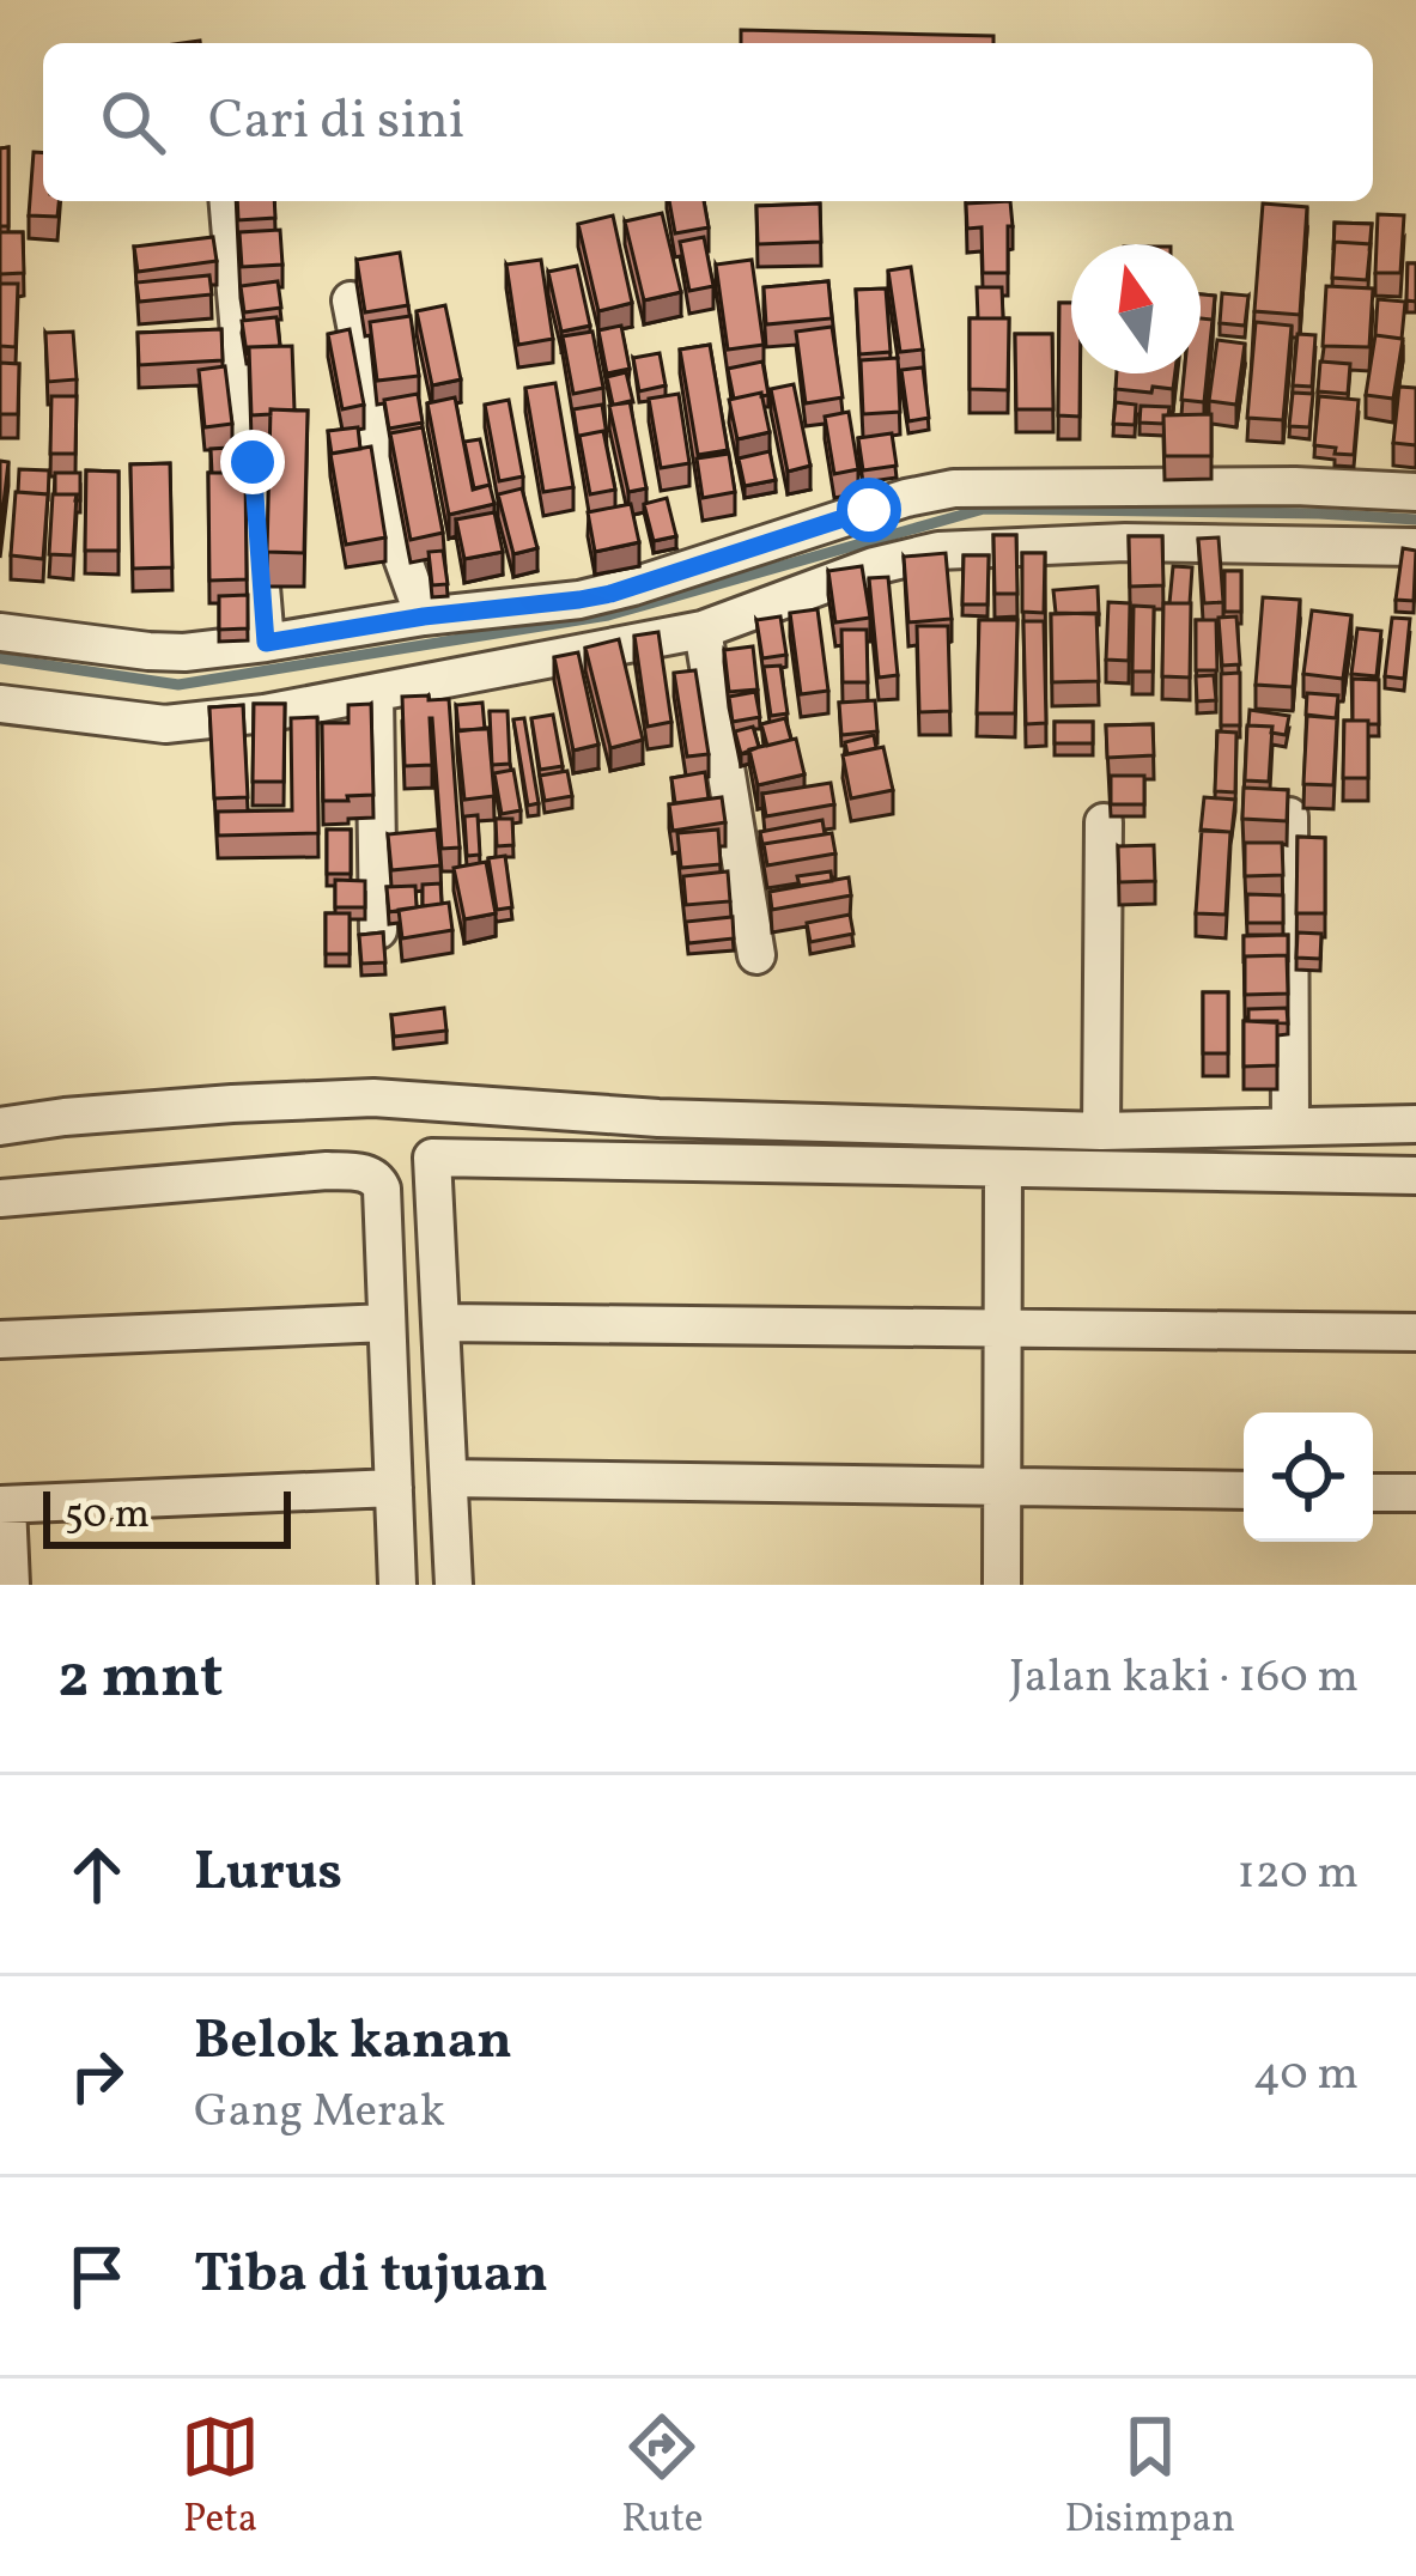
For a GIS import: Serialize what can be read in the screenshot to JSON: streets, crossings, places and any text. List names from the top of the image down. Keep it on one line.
{"scale_bar":"50 m","north":"top","page":{"search":"Cari di sini","scale":"50 m","heading":["2 mnt","Jalan kaki · 160 m"],"list":[["Lurus","120 m"],["Belok kanan","Gang Merak","40 m"],"Tiba di tujuan"],"nav":["Peta","Rute","Disimpan"]}}
